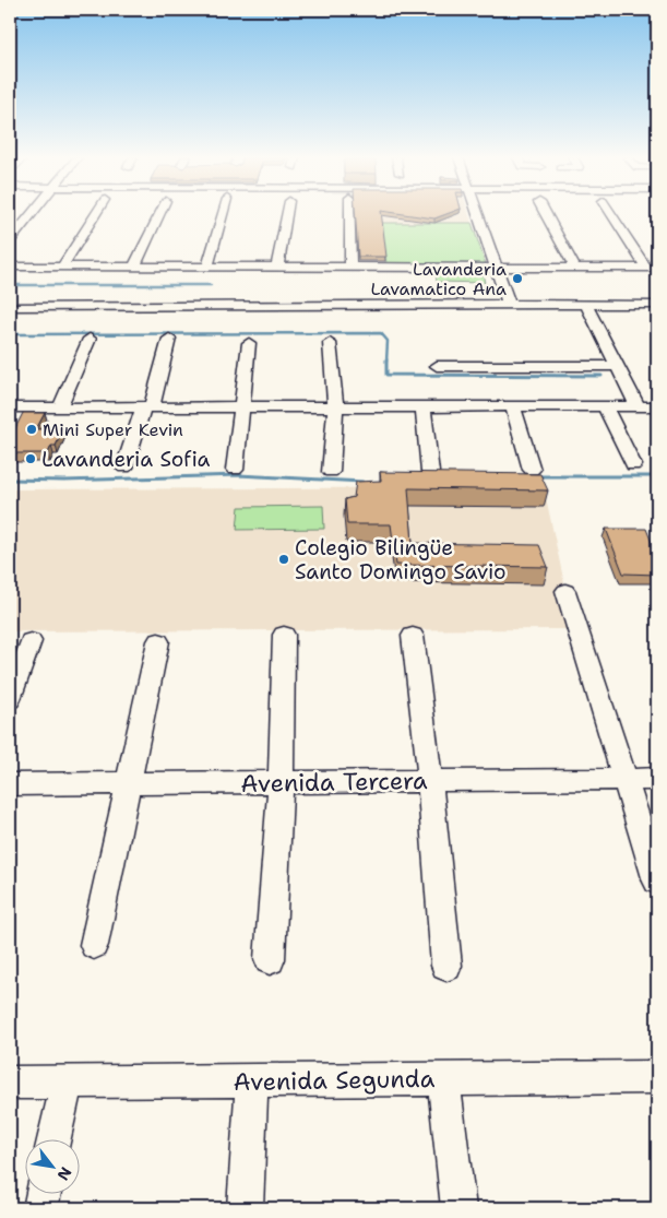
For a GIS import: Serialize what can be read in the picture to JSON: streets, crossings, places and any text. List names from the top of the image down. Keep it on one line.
{"streets":{"street":["Avenida Tercera","Avenida Segunda"]},"places":["Lavanderia Lavamatico Ana","Mini Super Kevin","Lavanderia Sofia","Colegio Bilingüe Santo Domingo Savio"],"north":"bottom right"}
